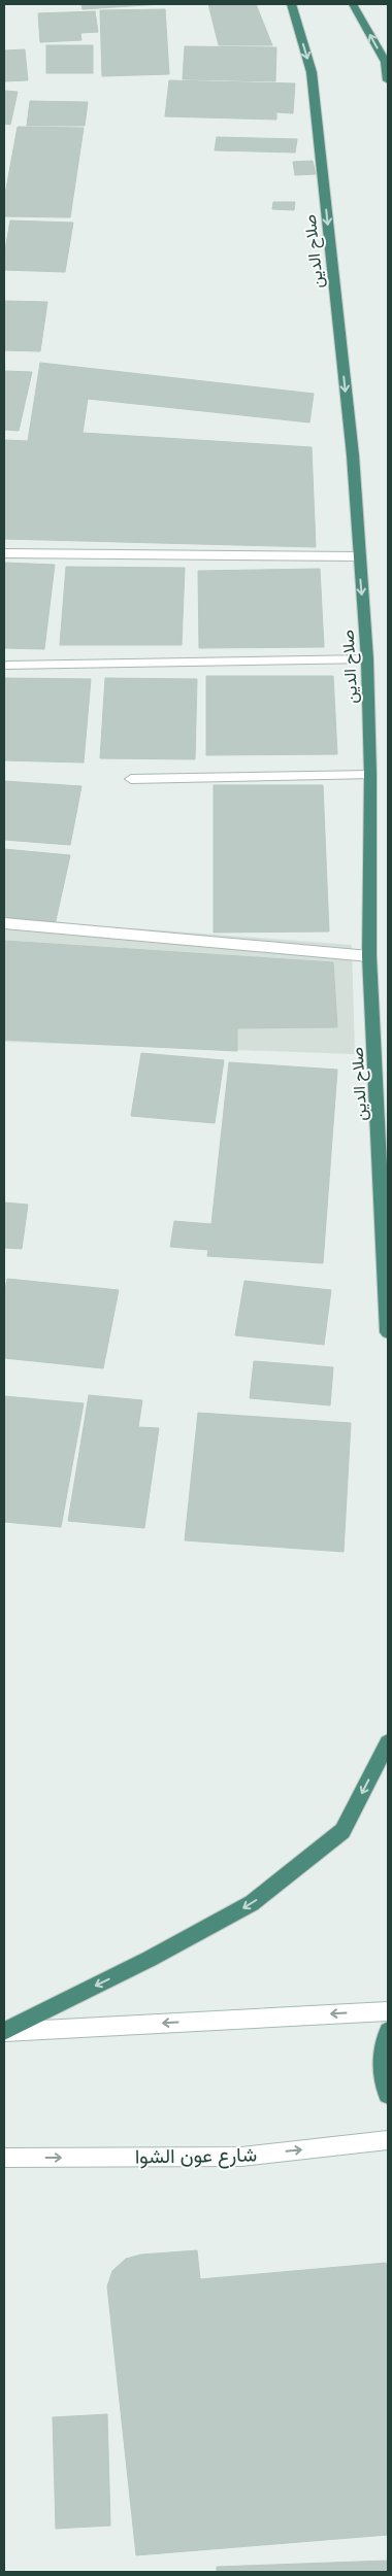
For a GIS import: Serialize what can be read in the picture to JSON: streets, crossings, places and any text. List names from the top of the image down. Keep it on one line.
{"streets":{"highway":["صلاح الدين"],"street":["شارع عون الشوا"]},"one_way":["صلاح الدين"]}
